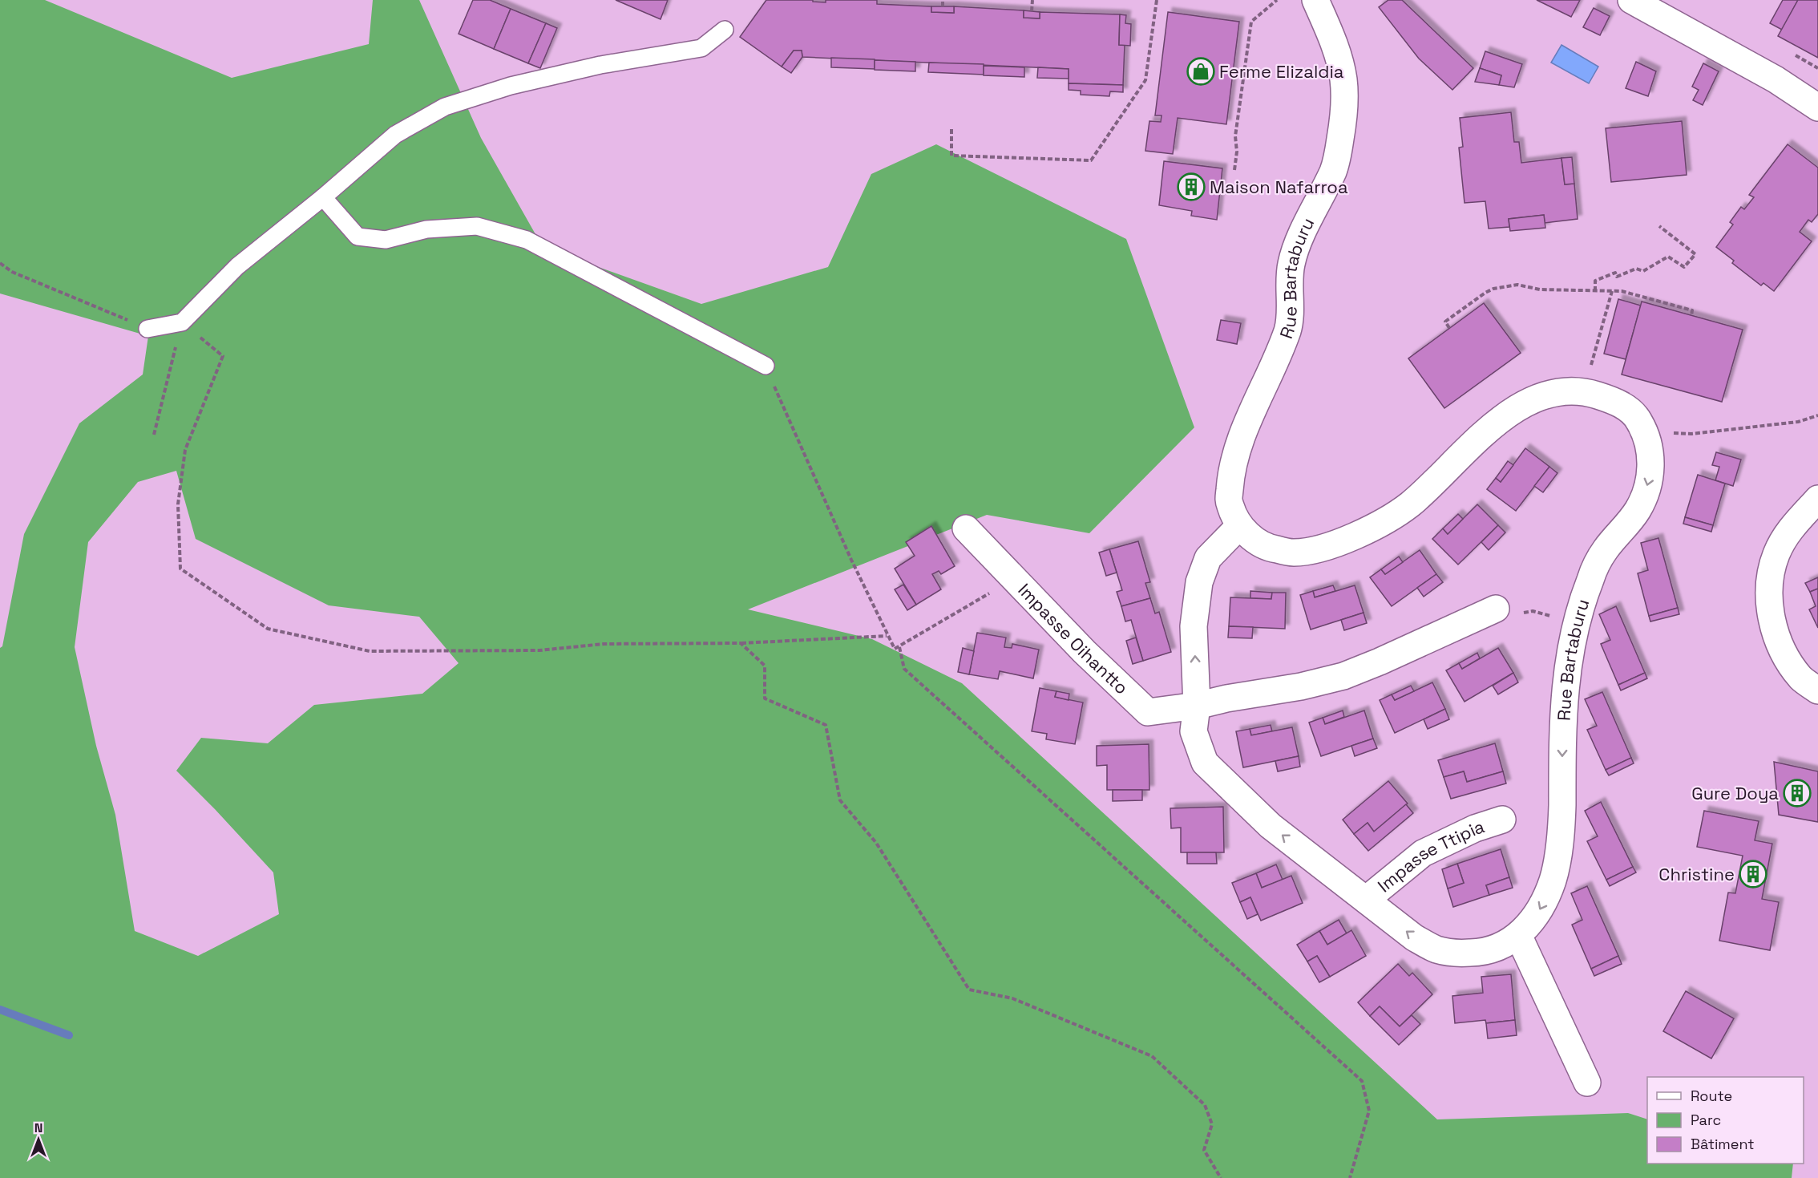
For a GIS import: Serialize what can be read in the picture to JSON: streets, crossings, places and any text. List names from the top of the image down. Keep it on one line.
{"streets":{"street":["Rue Bartaburu","Impasse Oihantto","Impasse Ttipia"]},"crossings":[["Rue Bartaburu","Impasse Oihantto"],["Rue Bartaburu","Impasse Ttipia"]],"places":{"shop":["Ferme Elizaldia"],"building":["Maison Nafarroa","Gure Doya","Christine"]},"legend":["Route","Parc","Bâtiment"],"north":"top"}
